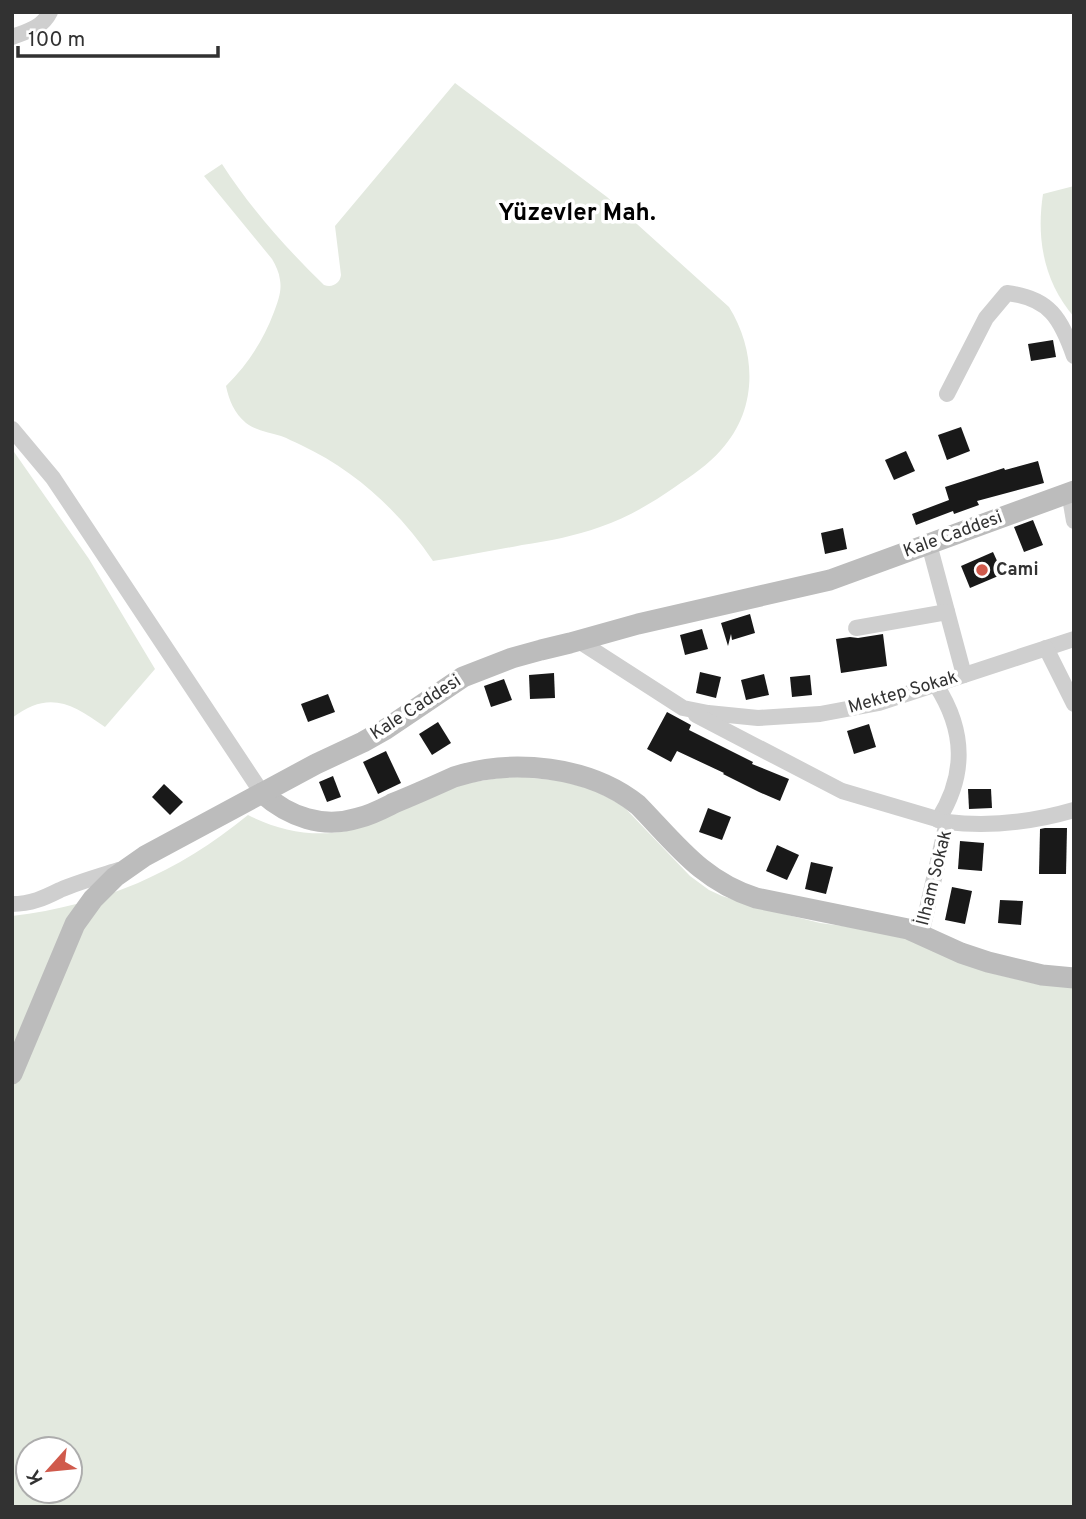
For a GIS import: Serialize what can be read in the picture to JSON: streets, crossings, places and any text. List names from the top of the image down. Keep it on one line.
{"streets":{"street":["Kale Caddesi","Mektep Sokak","İlham Sokak"]},"crossings":[["Kale Caddesi","Mektep Sokak"]],"districts":["Yüzevler Mah."],"places":["Cami"],"scale_bar":"100 m","north":"bottom left"}
